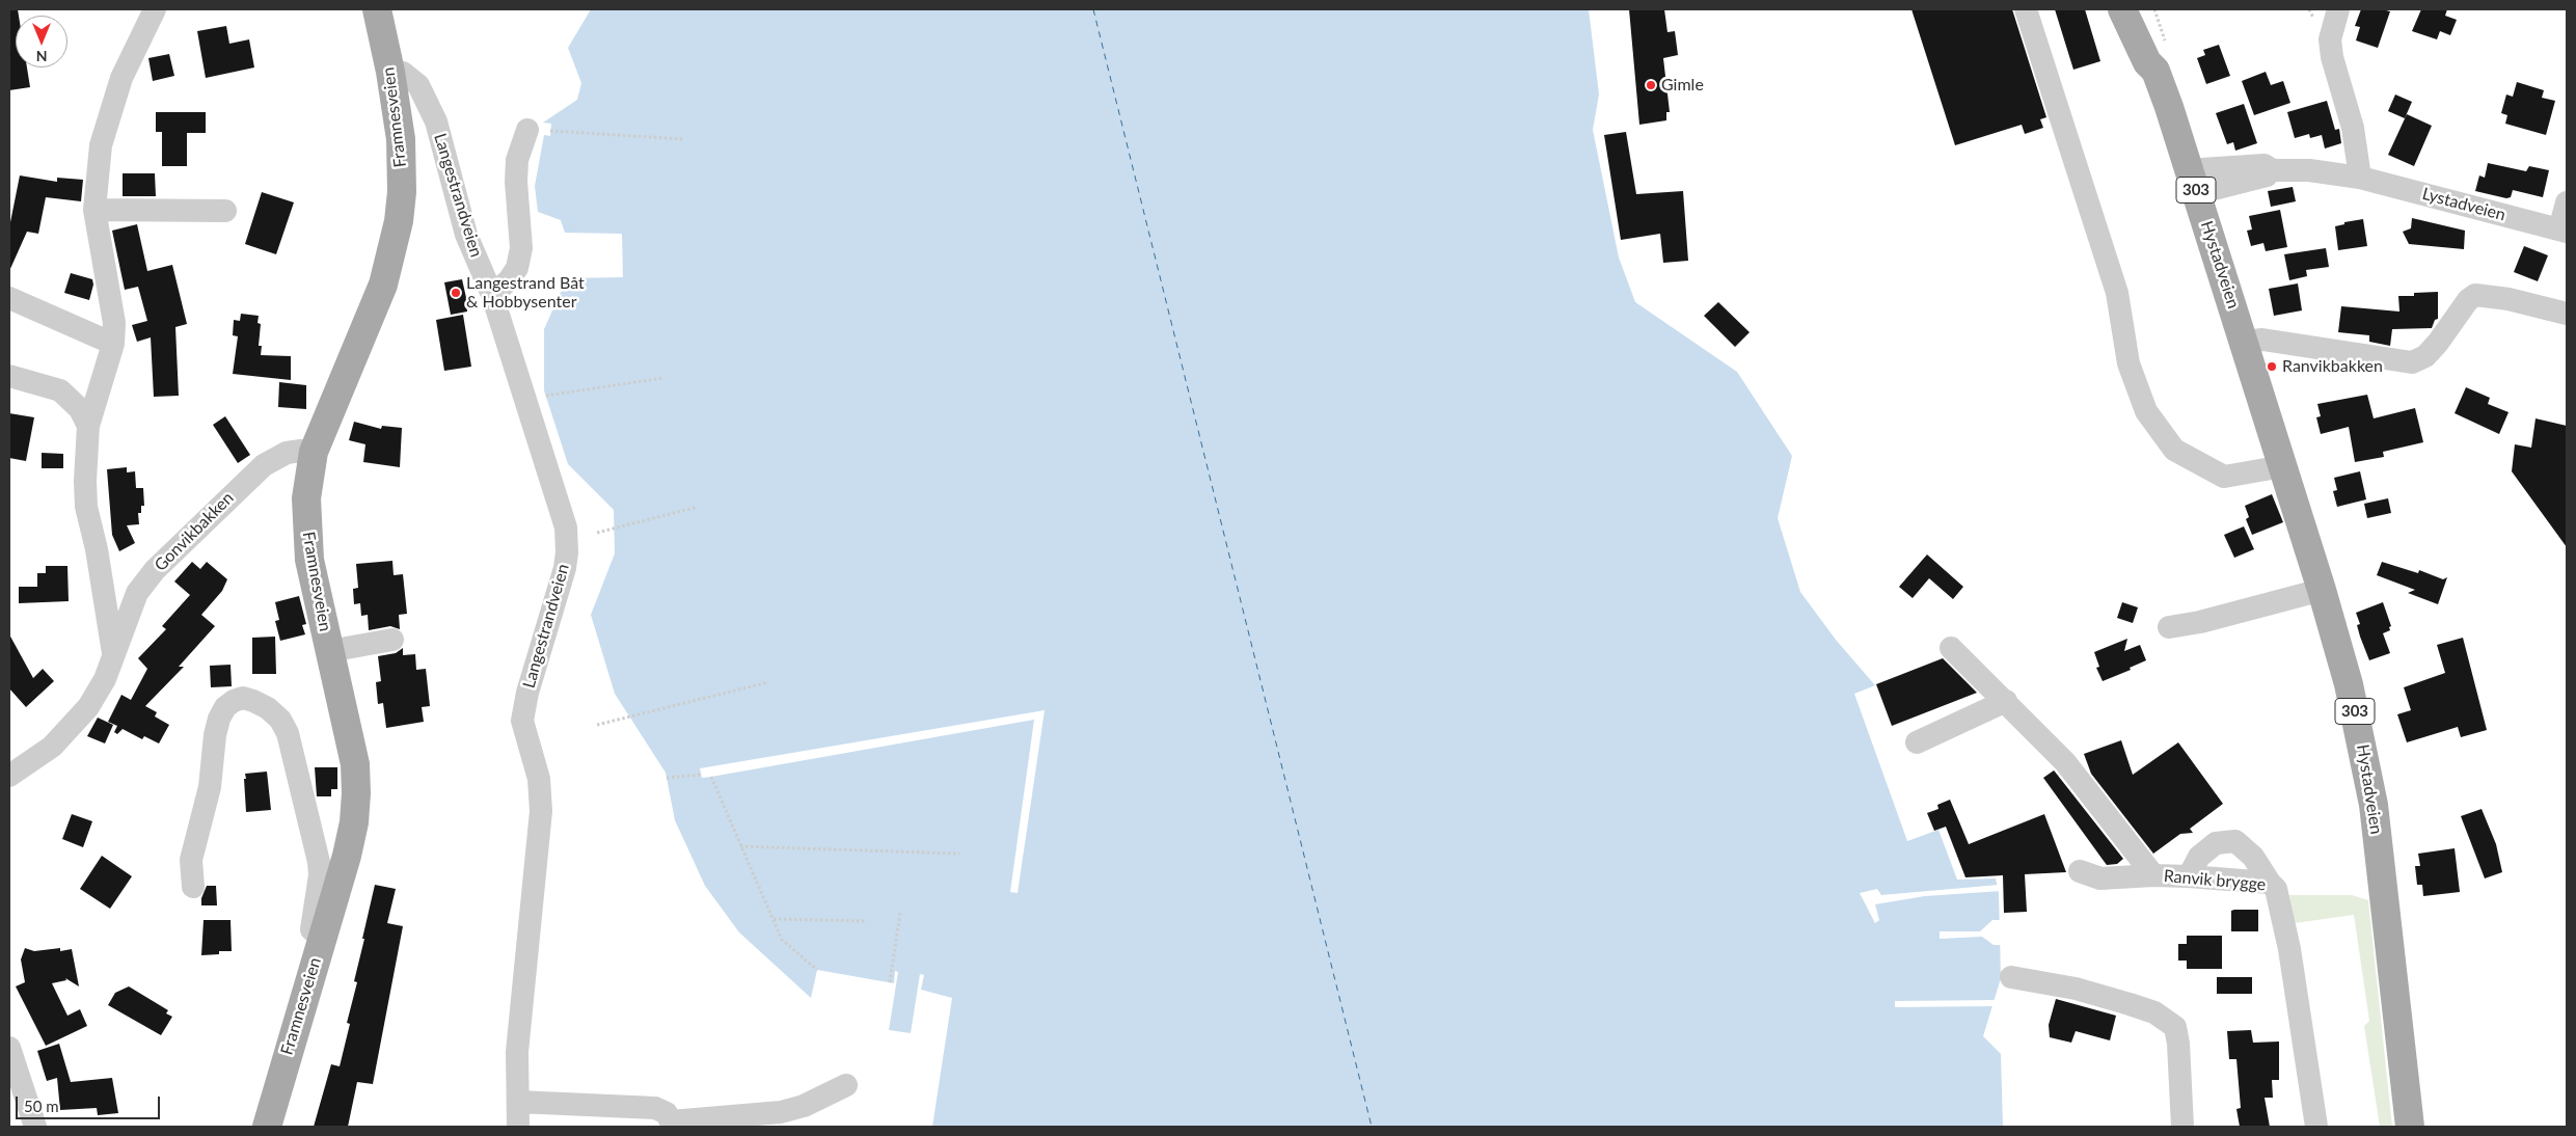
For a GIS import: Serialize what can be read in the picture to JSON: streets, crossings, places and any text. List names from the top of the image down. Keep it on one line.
{"streets":{"main road":["Framnesveien","303","Hystadveien"],"street":["Langestrandveien","Lystadveien","Gonvikbakken","Ranvik brygge"]},"crossings":[["Framnesveien","Langestrandveien"],["Framnesveien","Gonvikbakken"],["Lystadveien","Hystadveien"]],"places":["Gimle","Langestrand Båt & Hobbysenter","Ranvikbakken"],"scale_bar":"50 m","north":"bottom"}
